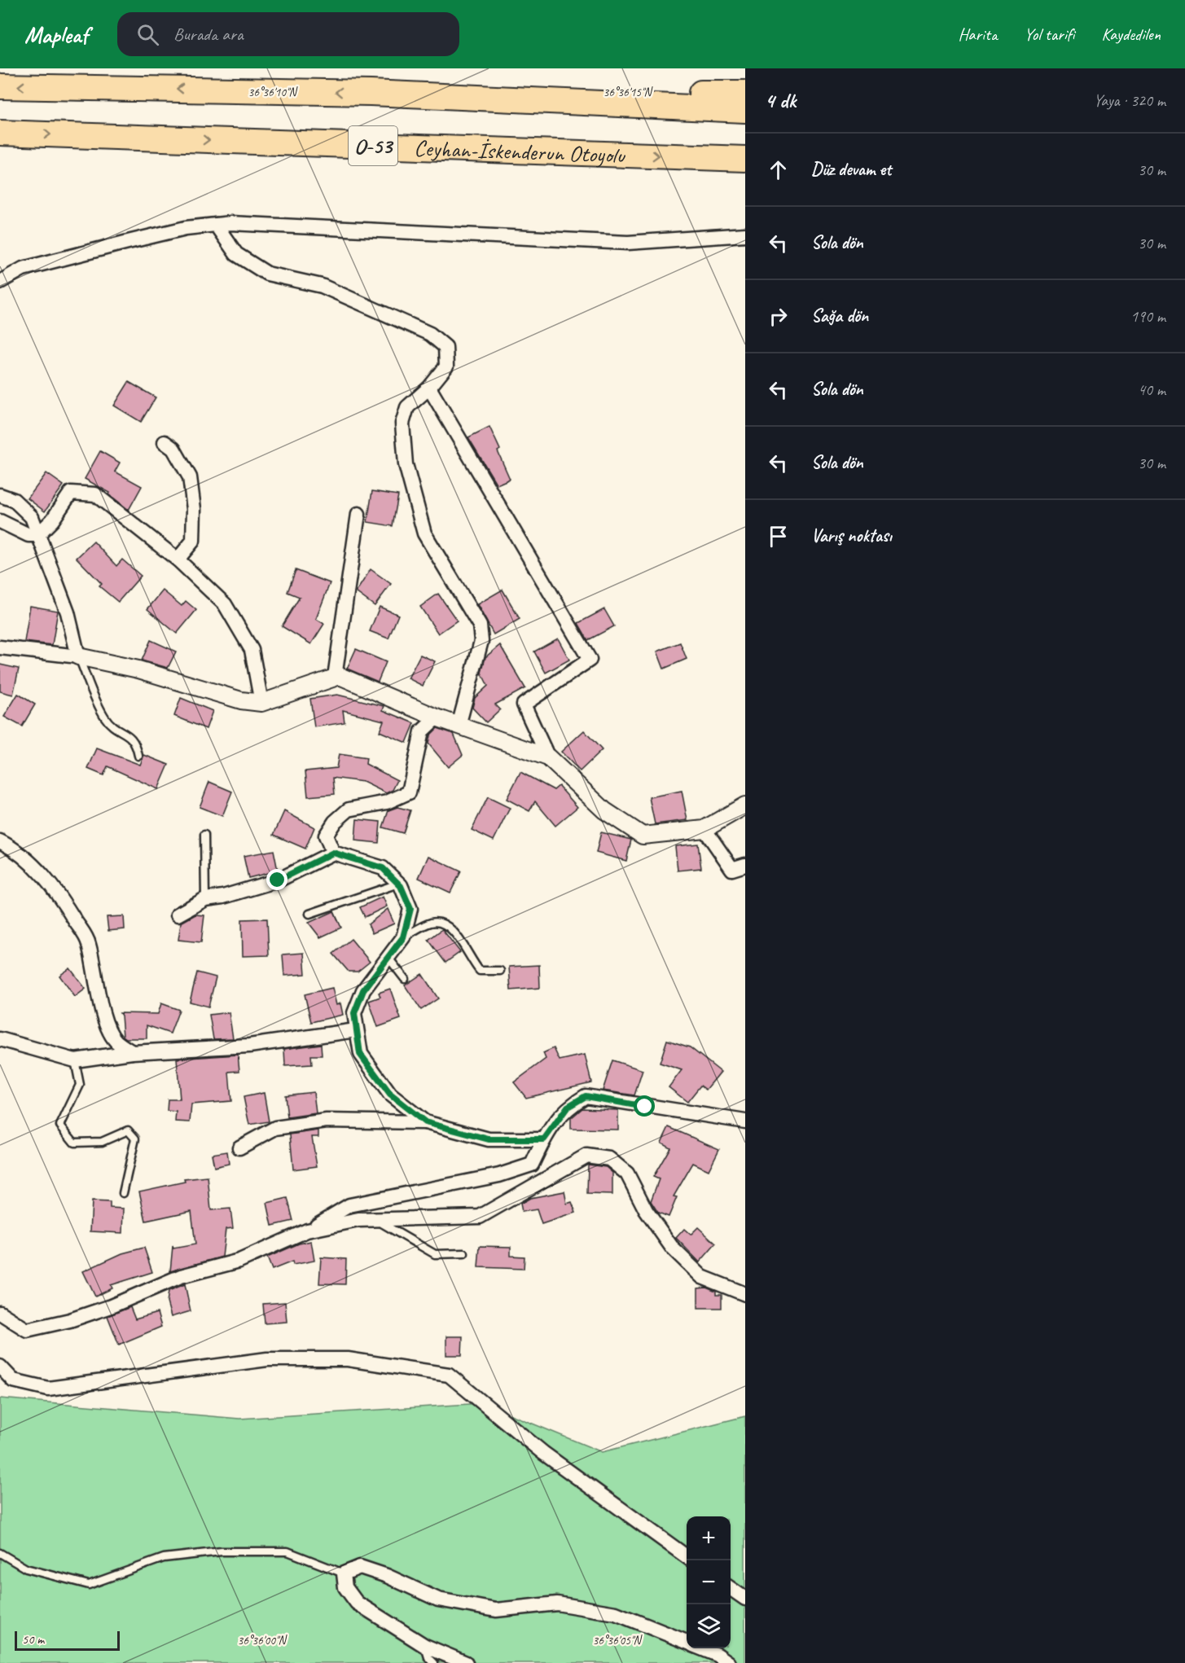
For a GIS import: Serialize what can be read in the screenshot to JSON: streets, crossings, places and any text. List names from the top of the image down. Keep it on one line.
{"streets":{"highway":["O-53","Ceyhan-İskenderun Otoyolu"]},"scale_bar":"50 m","page":{"header":"Mapleaf","search":"Burada ara","nav":["Harita","Yol tarifi","Kaydedilen"],"heading":["4 dk","Yaya · 320 m"],"list":[["Düz devam et","30 m"],["Sola dön","30 m"],["Sağa dön","190 m"],["Sola dön","40 m"],["Sola dön","30 m"],"Varış noktası"],"map_buttons":["+","−"],"scale":"50 m"},"coordinates":["36°36'15\"N","36°36'10\"N","36°36'00\"N","36°36'05\"N"]}
